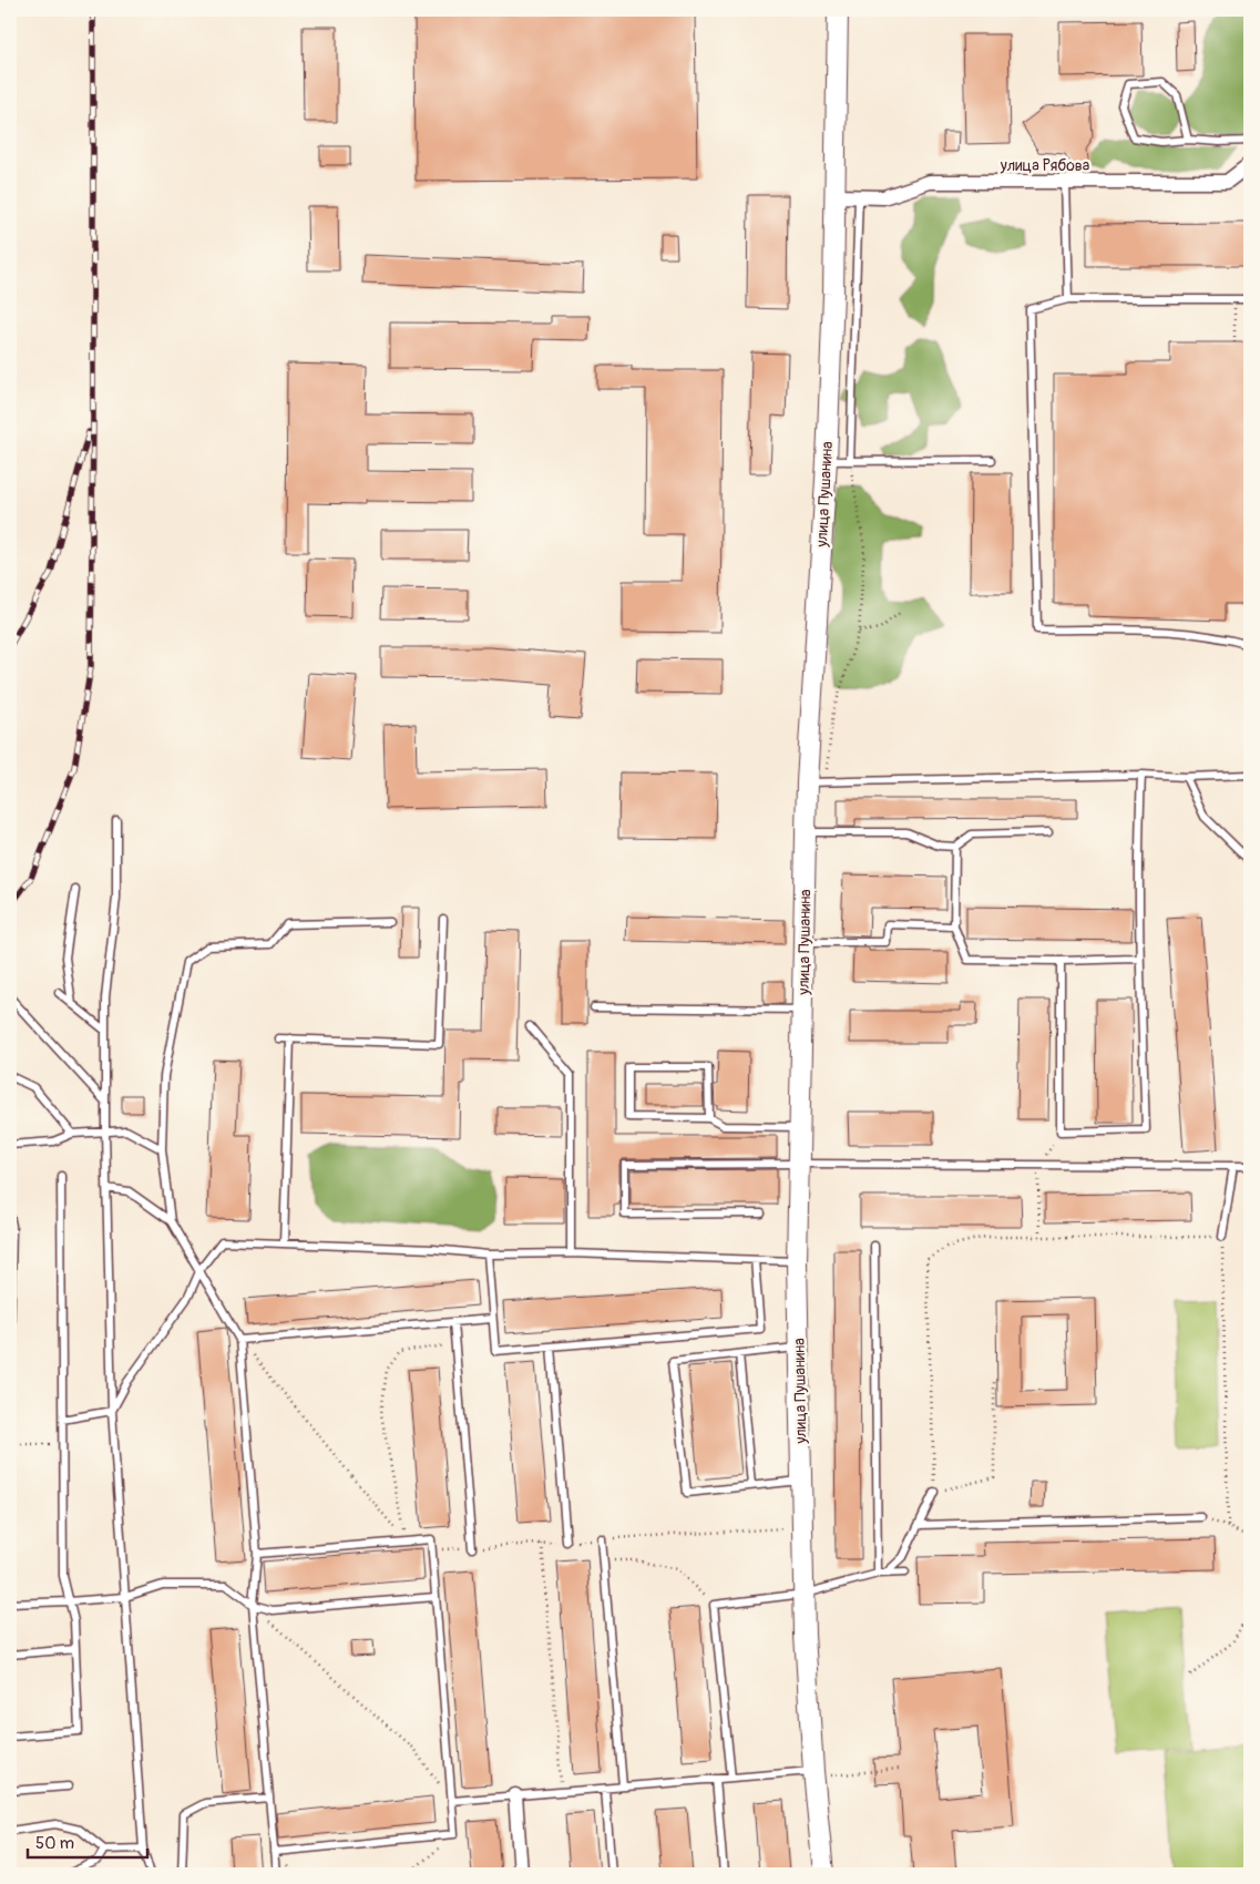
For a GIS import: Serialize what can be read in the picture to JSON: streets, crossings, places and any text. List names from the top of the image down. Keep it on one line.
{"streets":{"street":["улица Рябова","улица Пушанина"]},"crossings":[["улица Рябова","улица Пушанина"]],"scale_bar":"50 m"}
